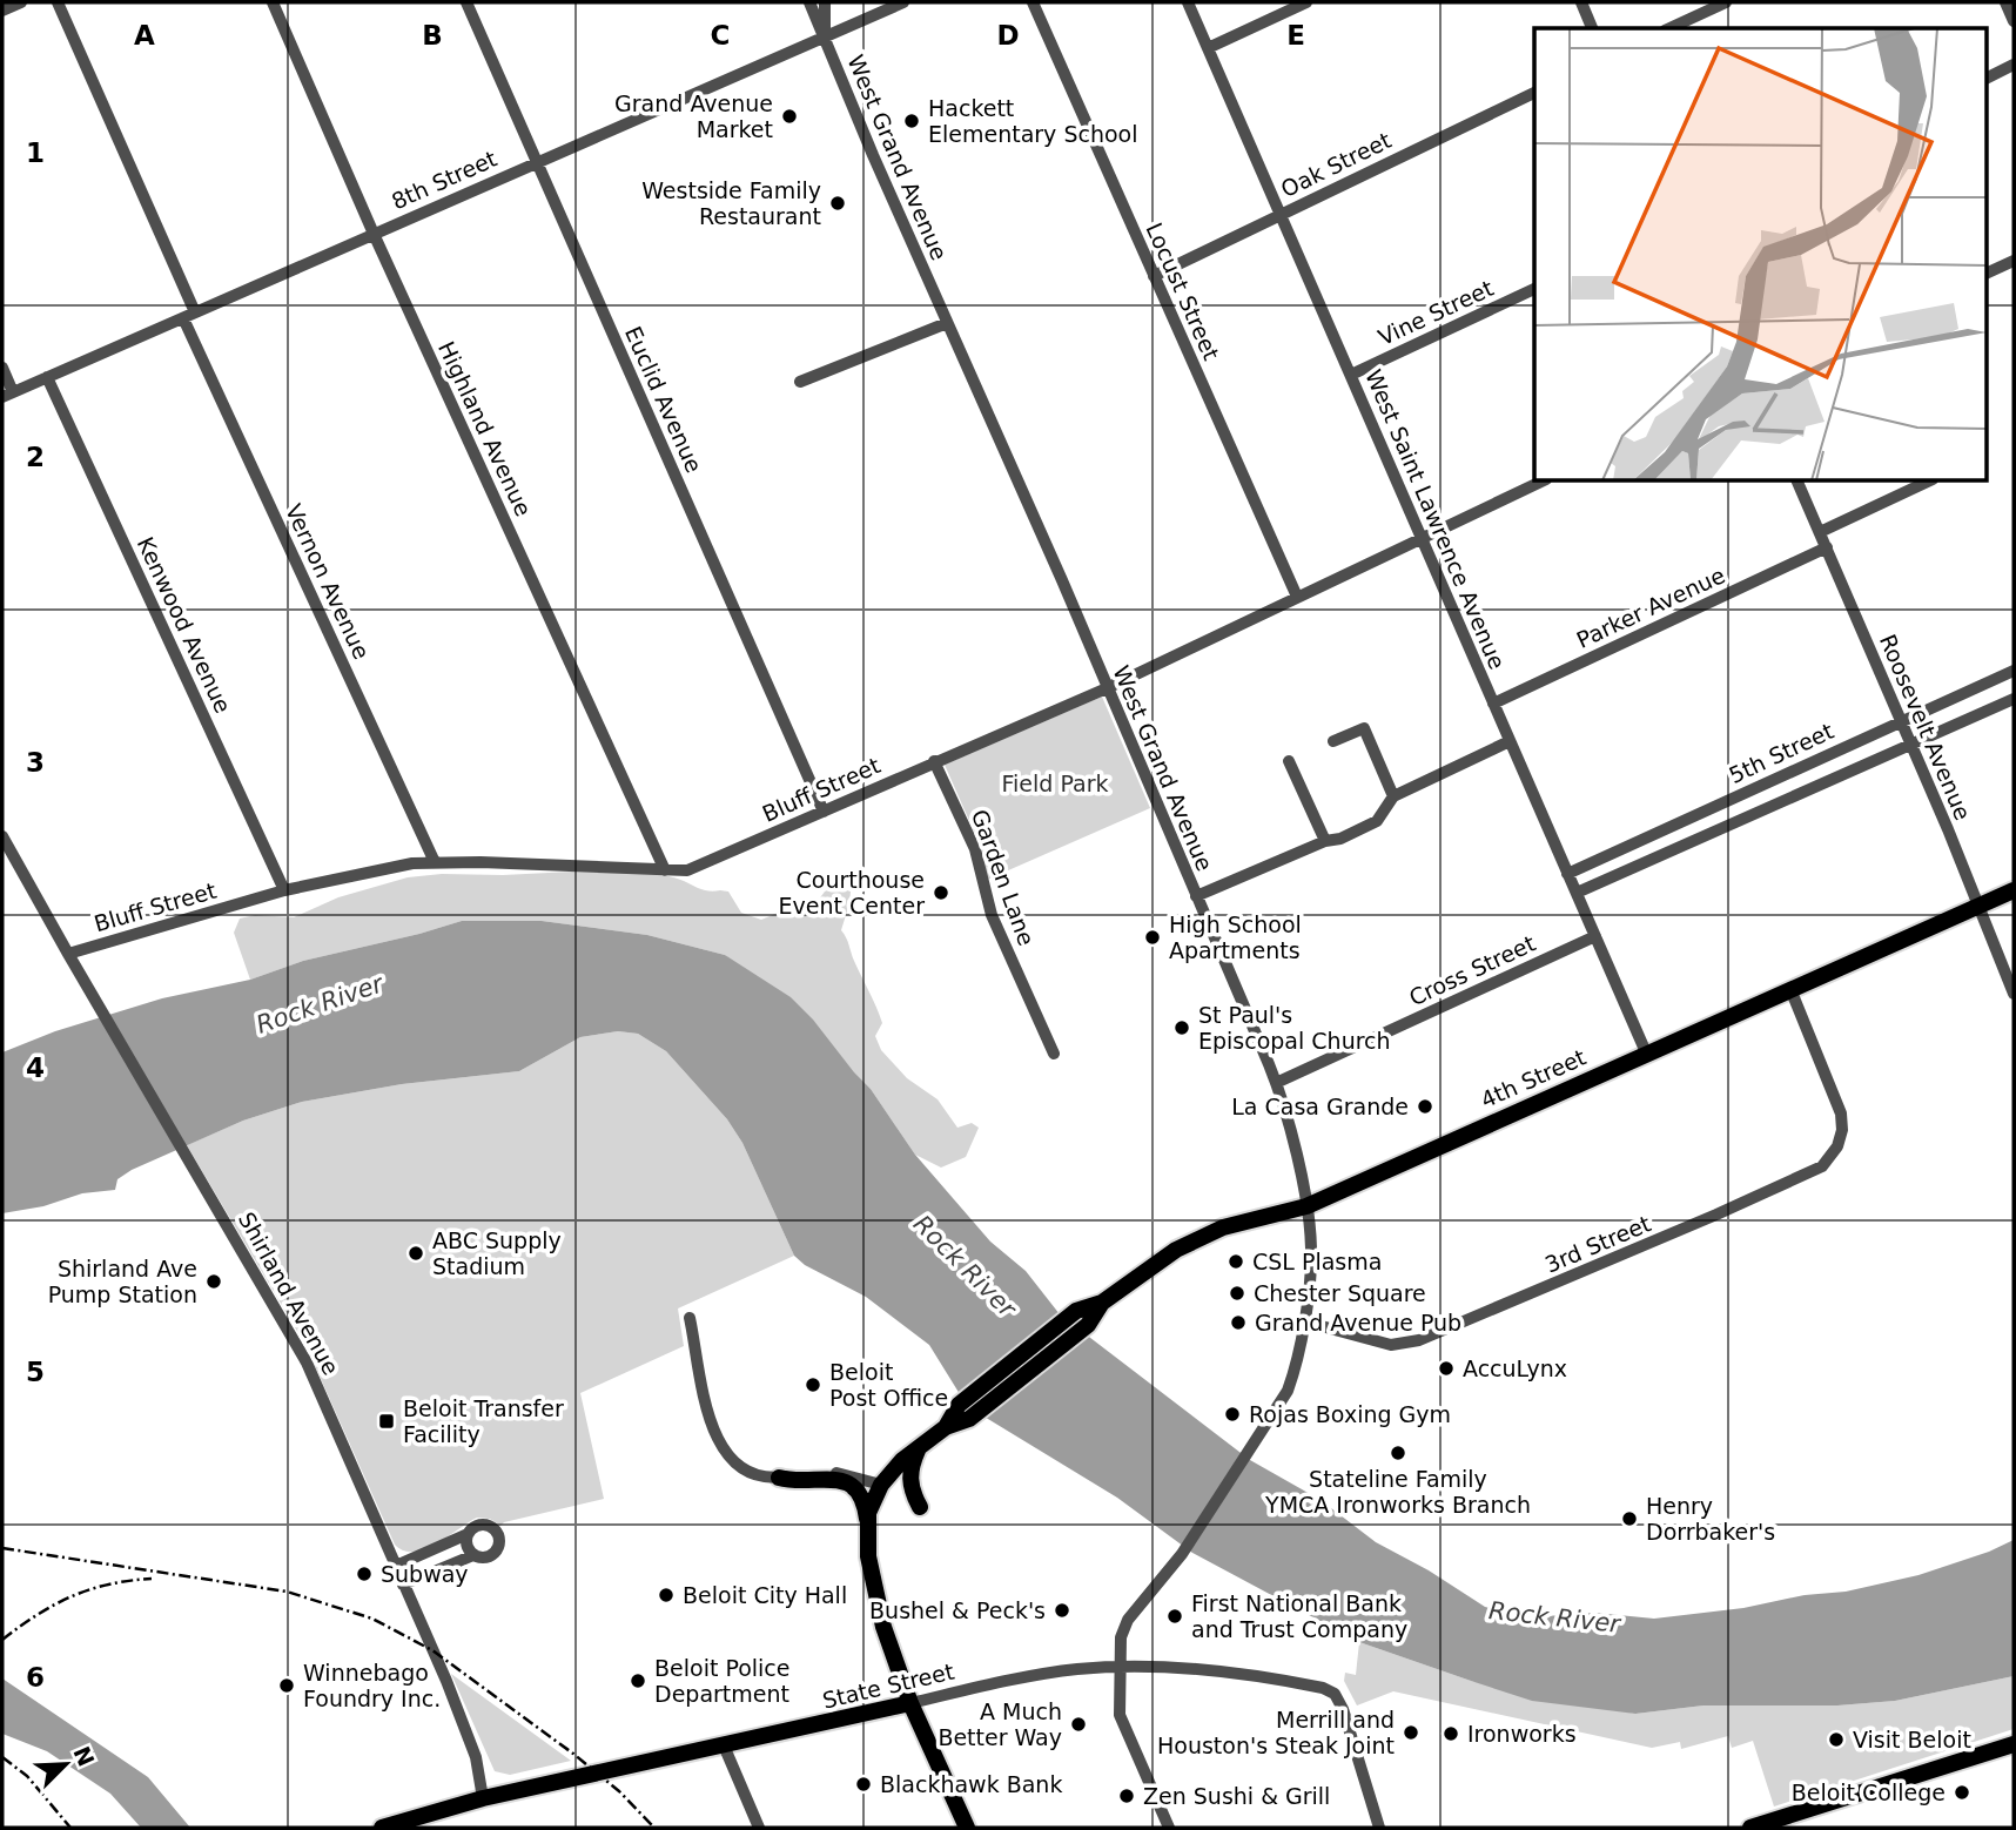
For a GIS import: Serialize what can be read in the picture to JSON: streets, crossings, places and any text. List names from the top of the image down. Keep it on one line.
{"streets":{"main road":["4th Street","State Street"],"street":["West Grand Avenue","Oak Street","8th Street","Locust Street","Vine Street","Euclid Avenue","Highland Avenue","West Saint Lawrence Avenue","Vernon Avenue","Parker Avenue","Kenwood Avenue","Roosevelt Avenue","5th Street","Bluff Street","Garden Lane","Cross Street","3rd Street","Shirland Avenue"]},"crossings":[["West Grand Avenue","8th Street"],["West Grand Avenue","Bluff Street"],["West Grand Avenue","Cross Street"],["West Grand Avenue","4th Street"],["West Grand Avenue","3rd Street"],["West Grand Avenue","State Street"],["Oak Street","Locust Street"],["Oak Street","West Saint Lawrence Avenue"],["8th Street","Euclid Avenue"],["8th Street","Highland Avenue"],["8th Street","Vernon Avenue"],["8th Street","Kenwood Avenue"],["Locust Street","Bluff Street"],["Vine Street","West Saint Lawrence Avenue"],["Euclid Avenue","Bluff Street"],["Highland Avenue","Bluff Street"],["West Saint Lawrence Avenue","Parker Avenue"],["West Saint Lawrence Avenue","5th Street"],["West Saint Lawrence Avenue","Bluff Street"],["West Saint Lawrence Avenue","Cross Street"],["West Saint Lawrence Avenue","4th Street"],["Vernon Avenue","Bluff Street"],["Parker Avenue","Roosevelt Avenue"],["Kenwood Avenue","Bluff Street"],["Roosevelt Avenue","5th Street"],["Roosevelt Avenue","4th Street"],["Bluff Street","Garden Lane"],["Bluff Street","Shirland Avenue"],["4th Street","3rd Street"],["Shirland Avenue","State Street"]],"water":["Rock River"],"parks":["Field Park"],"places":{"other":["Grand Avenue Market","Hackett Elementary School","Westside Family Restaurant","Courthouse Event Center","High School Apartments","St Paul's Episcopal Church","La Casa Grande","ABC Supply Stadium","CSL Plasma","Shirland Ave Pump Station","Chester Square","Grand Avenue Pub","AccuLynx","Beloit Post Office","Rojas Boxing Gym","Stateline Family YMCA Ironworks Branch","Henry Dorrbaker's","Subway","Beloit City Hall","Bushel & Peck's","First National Bank and Trust Company","Beloit Police Department","Winnebago Foundry Inc.","A Much Better Way","Merrill and Houston's Steak Joint","Ironworks","Visit Beloit","Blackhawk Bank","Beloit College","Zen Sushi & Grill"],"transit":["Beloit Transfer Facility"]},"north":"top right","grid":{"columns":["A","B","C","D","E"],"rows":["1","2","3","4","5","6"]}}
